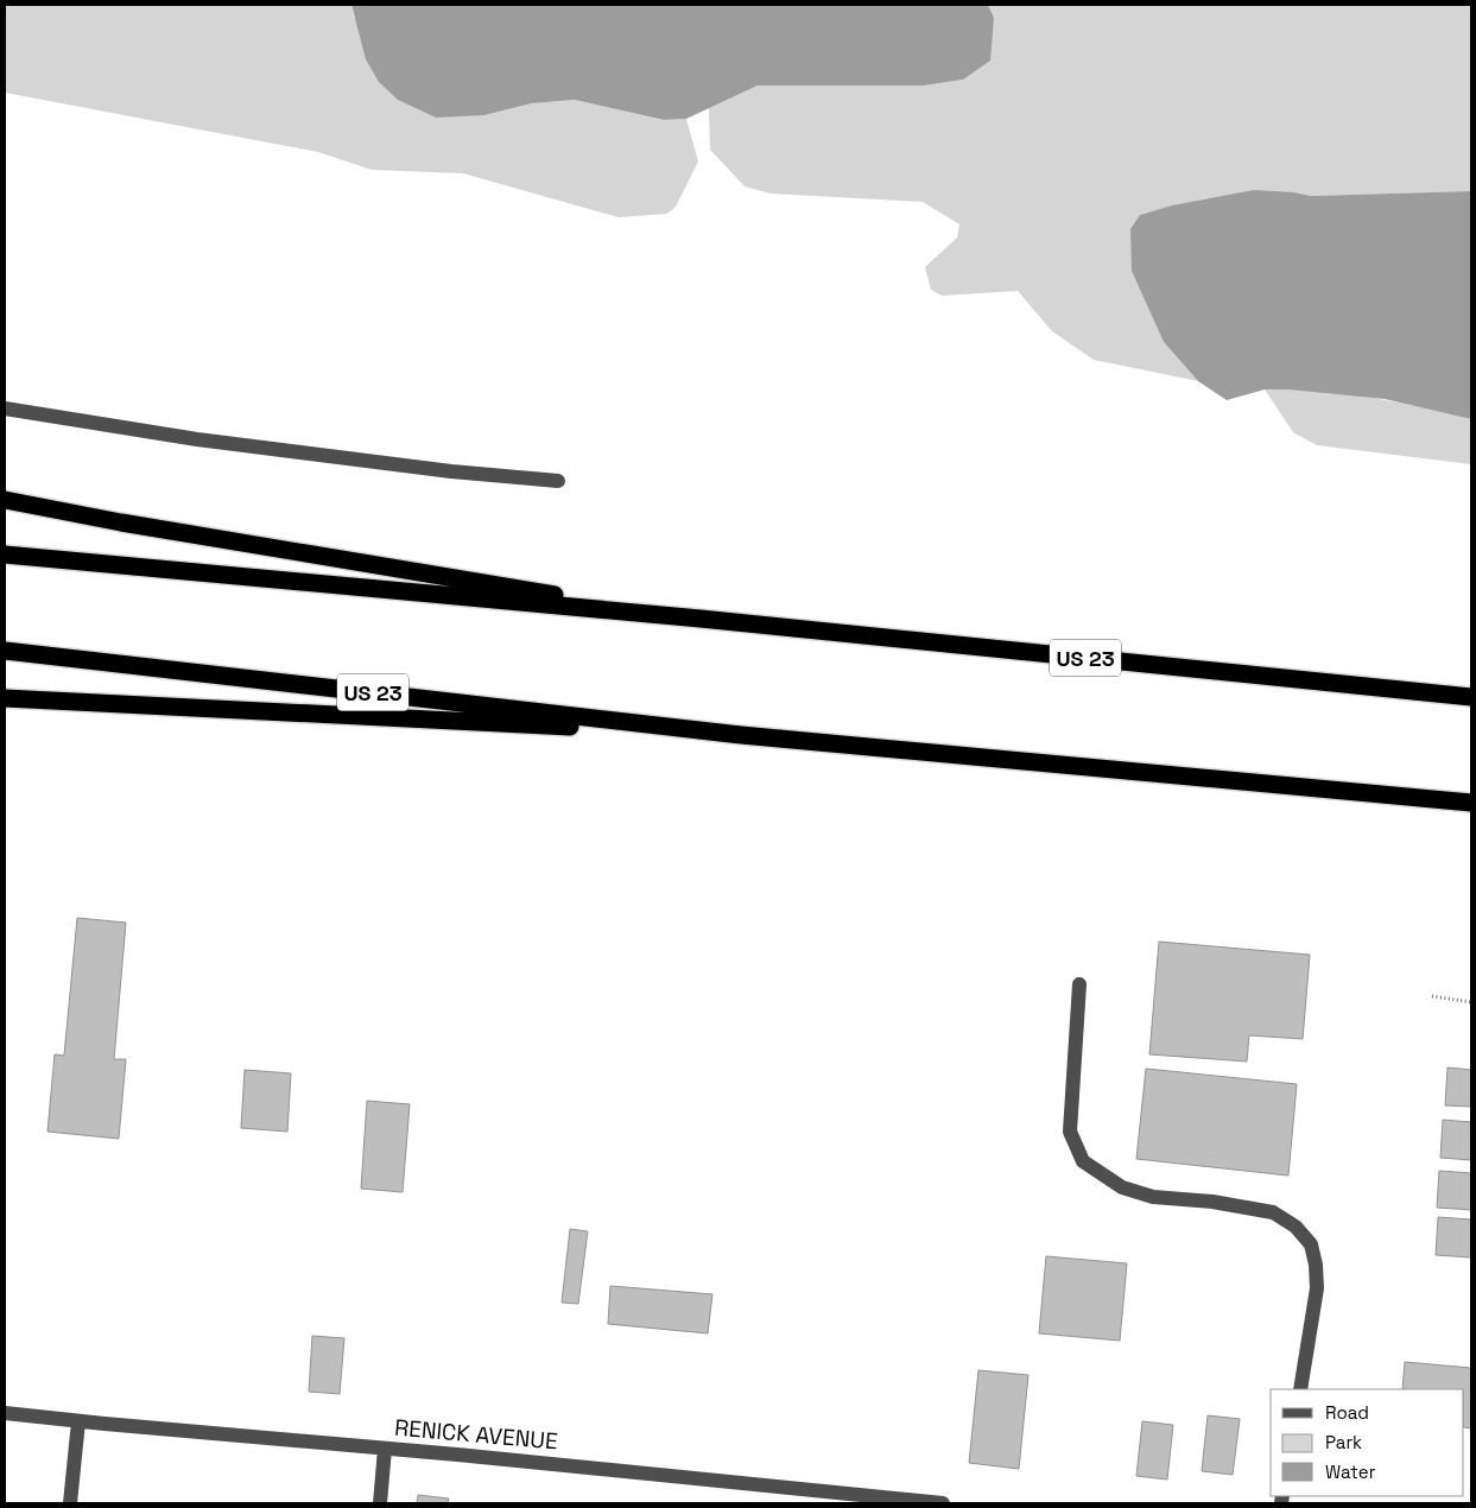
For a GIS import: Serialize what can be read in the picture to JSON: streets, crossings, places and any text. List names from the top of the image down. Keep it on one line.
{"streets":{"highway":["US 23"],"street":["RENICK AVENUE"]},"legend":["Road","Park","Water"]}
